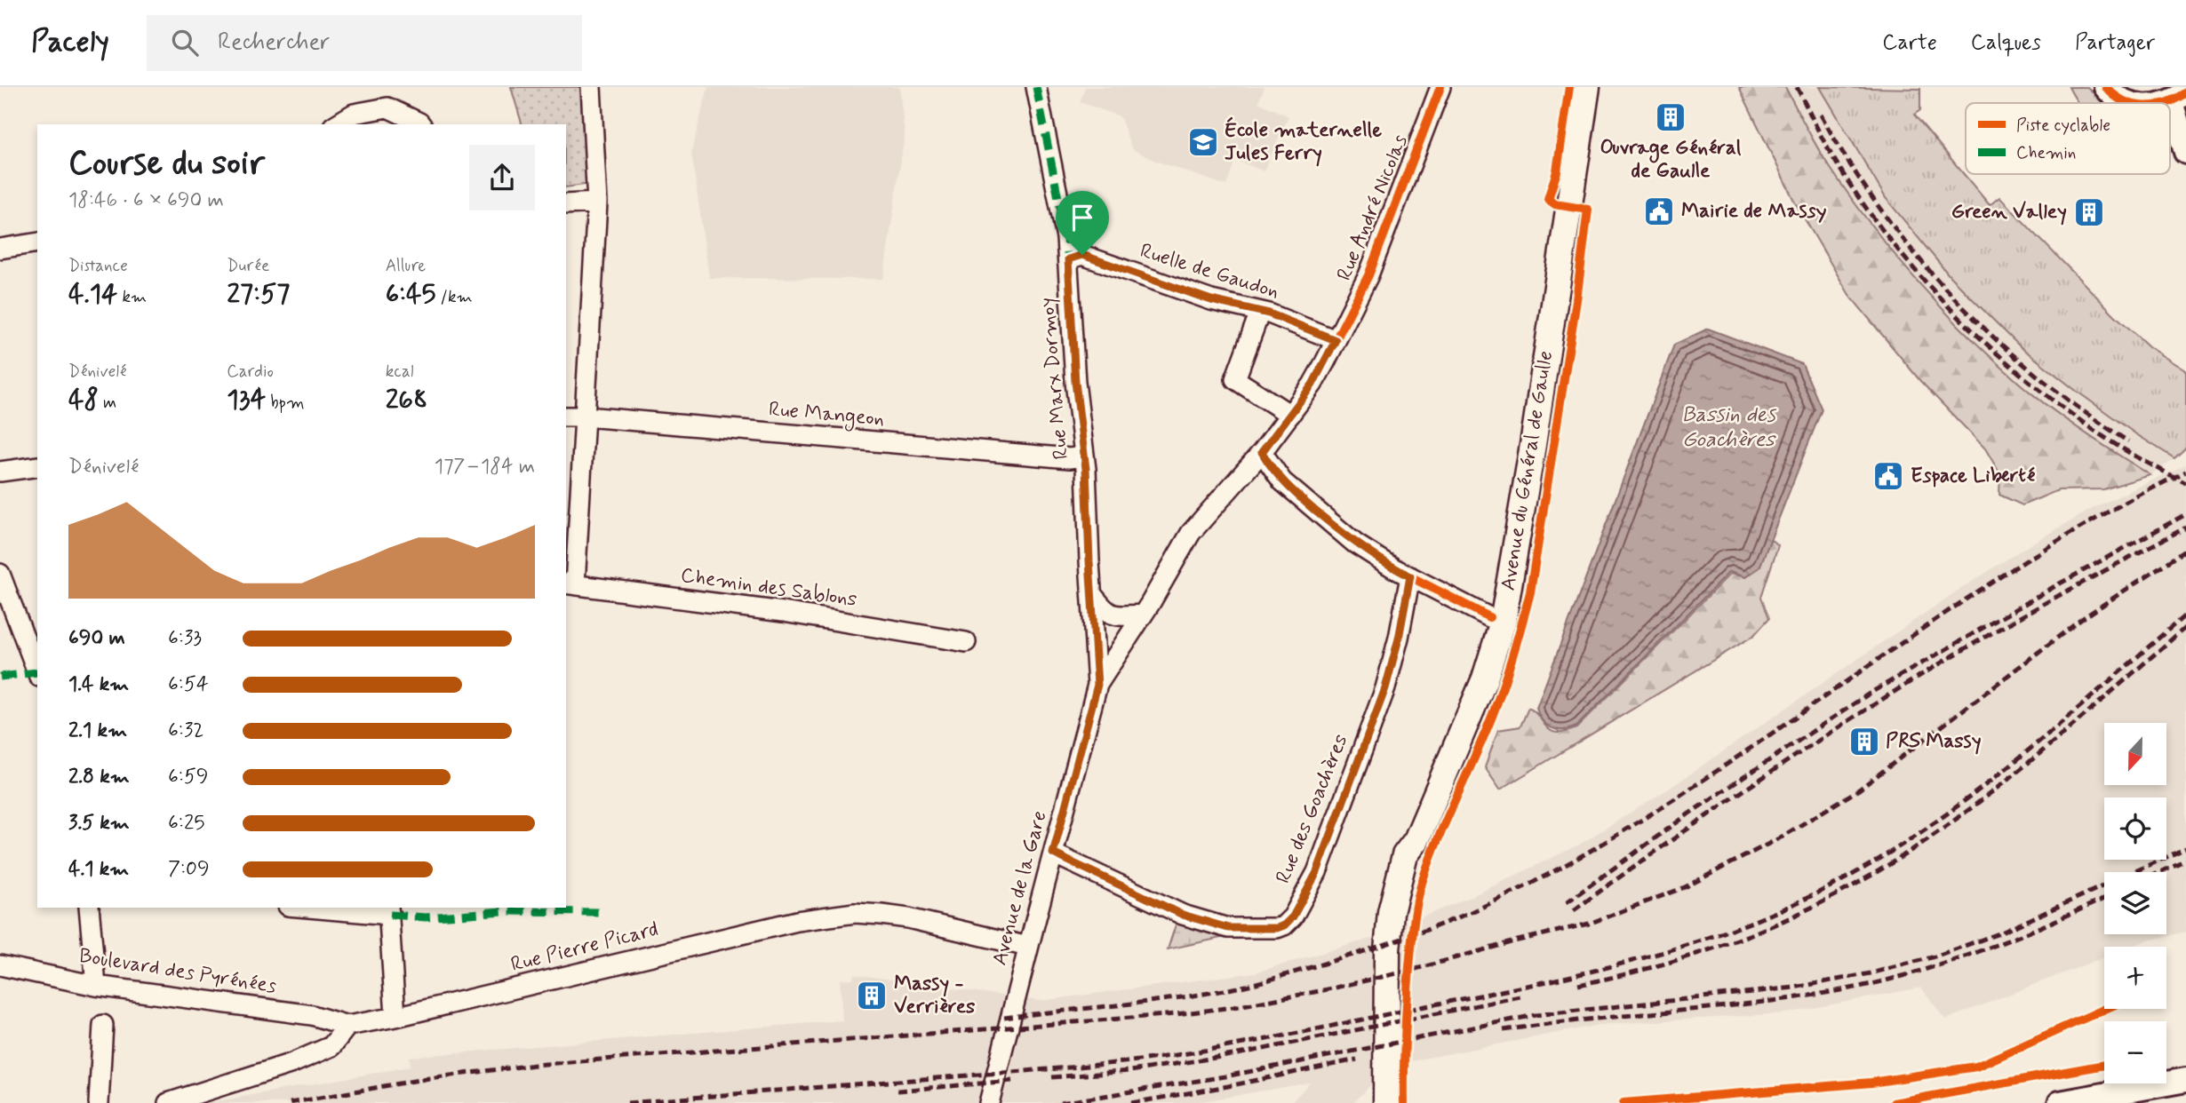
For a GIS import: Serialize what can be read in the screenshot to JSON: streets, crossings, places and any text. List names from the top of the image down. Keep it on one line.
{"streets":{"main road":["Avenue du Général de Gaulle"],"street":["Rue André Nicolas","Ruelle de Gaudon","Rue Marx Dormoy","Rue Mangeon","Chemin des Sablons","Rue des Goachères","Avenue de la Gare","Rue Pierre Picard","Boulevard des Pyrénées"]},"crossings":[["Rue André Nicolas","Ruelle de Gaudon"],["Rue André Nicolas","Rue Marx Dormoy"],["Rue André Nicolas","Avenue de la Gare"],["Ruelle de Gaudon","Rue Marx Dormoy"],["Rue Marx Dormoy","Rue Mangeon"],["Rue Marx Dormoy","Avenue de la Gare"],["Rue des Goachères","Avenue de la Gare"],["Avenue de la Gare","Rue Pierre Picard"],["Rue Pierre Picard","Boulevard des Pyrénées"]],"water":["Bassin des Goachères"],"places":{"building":["Ouvrage Général de Gaulle","Green Valley","PRS Massy","Massy - Verrières"],"school or university":["École maternelle Jules Ferry"],"public building":["Mairie de Massy","Espace Liberté"]},"legend":["Piste cyclable","Chemin"],"north":"bottom","page":{"header":"Pacely","search":"Rechercher","nav":["Carte","Calques","Partager"],"heading":["Course du soir","18:46 · 6 × 690 m"],"stats":[["Distance","4.14 km"],["Durée","27:57"],["Allure","6:45 /km"],["Dénivelé","48 m"],["Cardio","134 bpm"],["kcal","268"]],"chart":["Dénivelé","177–184 m"],"list":[{"name":"690 m","note":"6:33"},{"name":"1.4 km","note":"6:54"},{"name":"2.1 km","note":"6:32"},{"name":"2.8 km","note":"6:59"},{"name":"3.5 km","note":"6:25"},{"name":"4.1 km","note":"7:09"}],"map_buttons":["+","−"]}}
